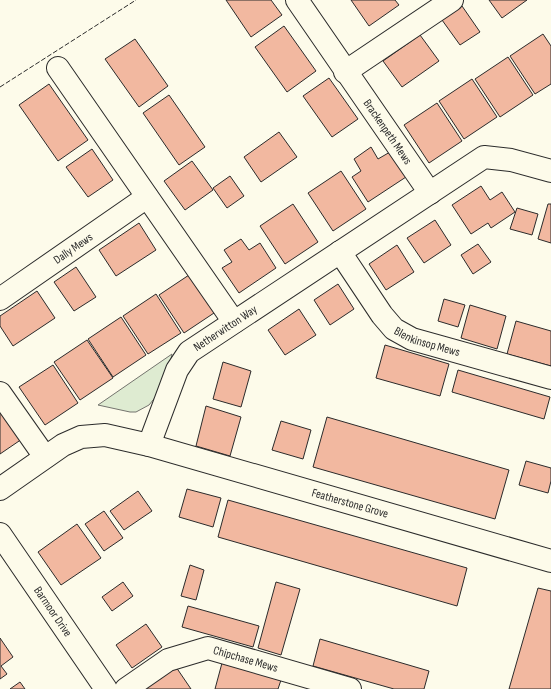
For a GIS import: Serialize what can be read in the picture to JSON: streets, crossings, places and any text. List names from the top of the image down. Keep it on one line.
{"streets":{"street":["Brackenpeth Mews","Dally Mews","Netherwitton Way","Blenkinsop Mews","Featherstone Grove","Barmoor Drive","Chipchase Mews"]},"crossings":[["Brackenpeth Mews","Netherwitton Way"],["Netherwitton Way","Blenkinsop Mews"],["Netherwitton Way","Featherstone Grove"]]}
